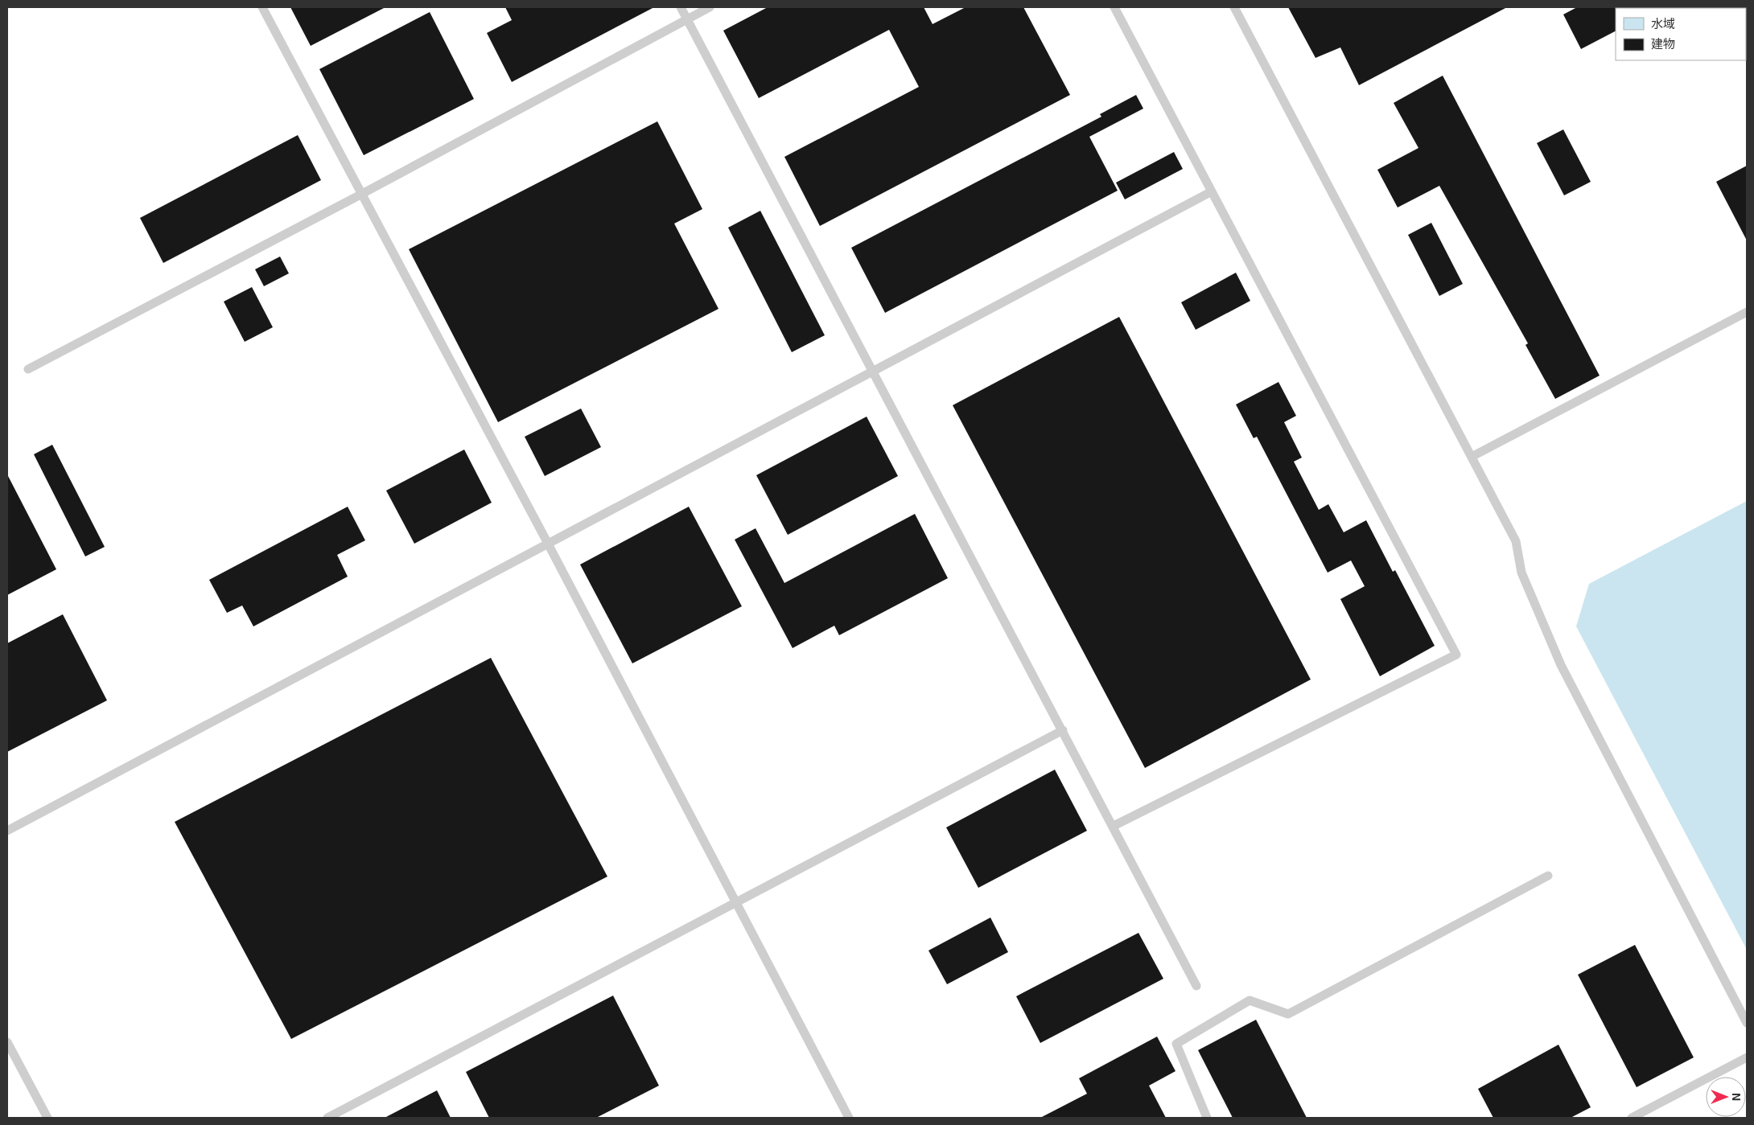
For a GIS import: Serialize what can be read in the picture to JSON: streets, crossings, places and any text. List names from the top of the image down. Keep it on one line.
{"legend":["水域","建物"],"north":"right"}
